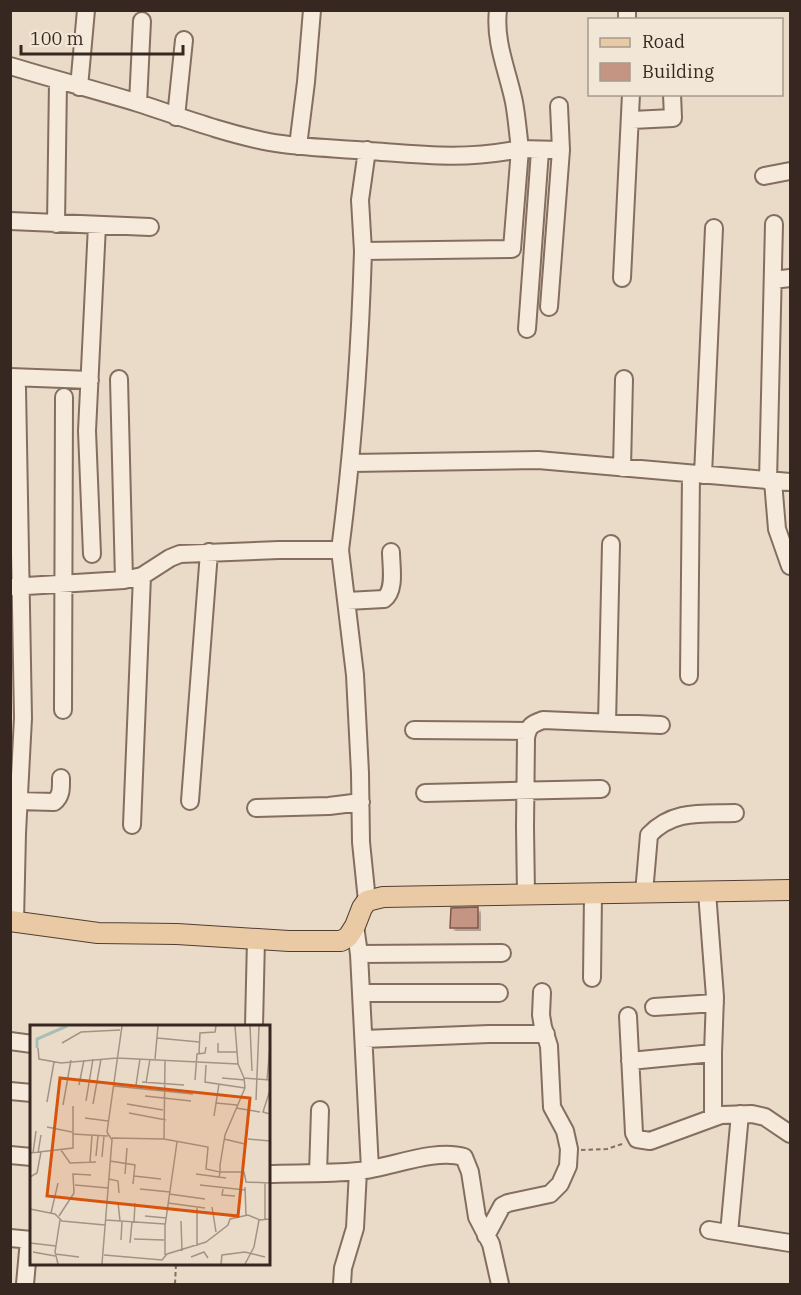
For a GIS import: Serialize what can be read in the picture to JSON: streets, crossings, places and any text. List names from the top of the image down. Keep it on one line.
{"legend":["Road","Building"],"scale_bar":"100 m"}
